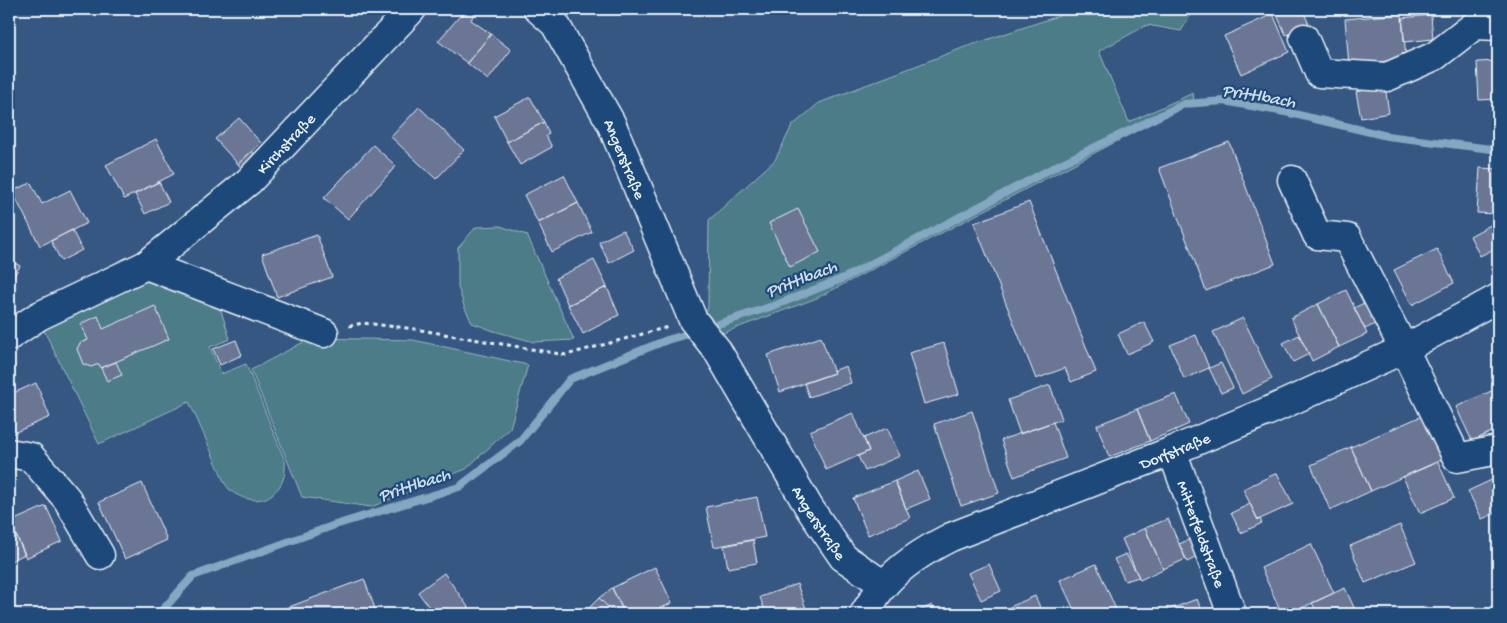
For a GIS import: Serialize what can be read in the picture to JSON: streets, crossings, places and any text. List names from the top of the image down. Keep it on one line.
{"streets":{"street":["Kirchstraße","Angerstraße","Dorfstraße","Mitterfeldstraße"]},"crossings":[["Angerstraße","Dorfstraße"],["Dorfstraße","Mitterfeldstraße"]],"water":["Prittlbach"]}
